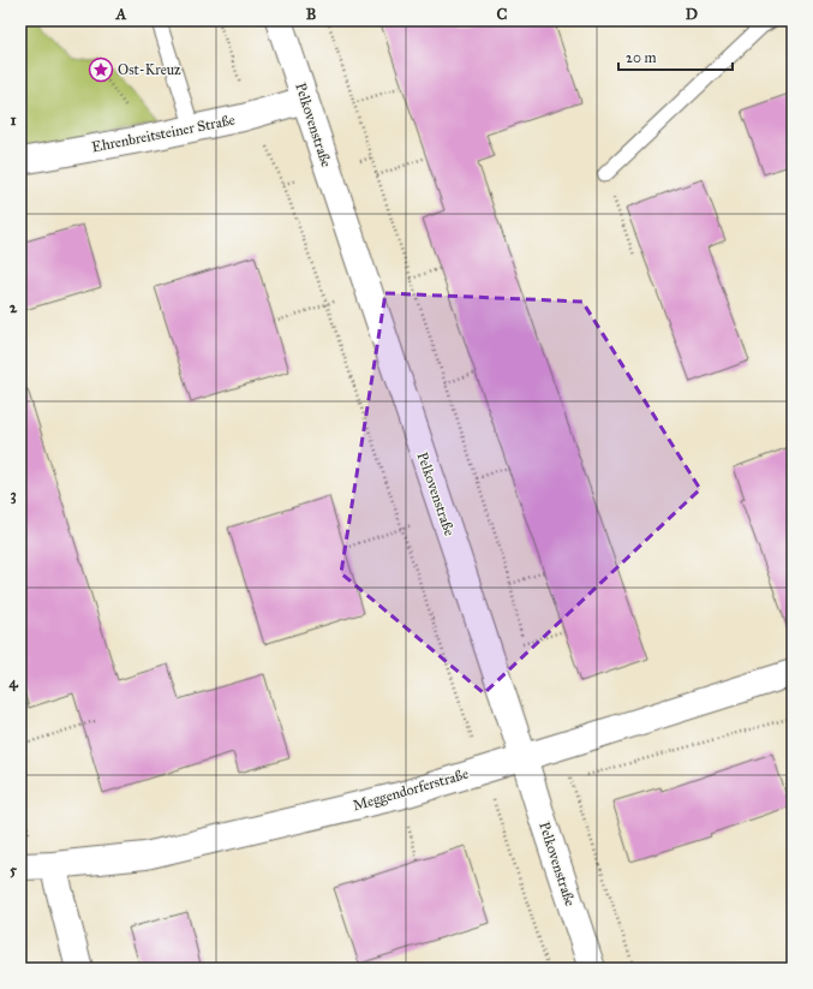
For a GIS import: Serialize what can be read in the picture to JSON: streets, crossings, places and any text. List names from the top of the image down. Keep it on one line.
{"streets":{"street":["Pelkovenstraße","Ehrenbreitsteiner Straße","Meggendorferstraße"]},"crossings":[["Pelkovenstraße","Ehrenbreitsteiner Straße"],["Pelkovenstraße","Meggendorferstraße"]],"places":{"place":["Ost-Kreuz"]},"scale_bar":"20 m","grid":{"columns":["A","B","C","D"],"rows":["1","2","3","4","5"]}}
